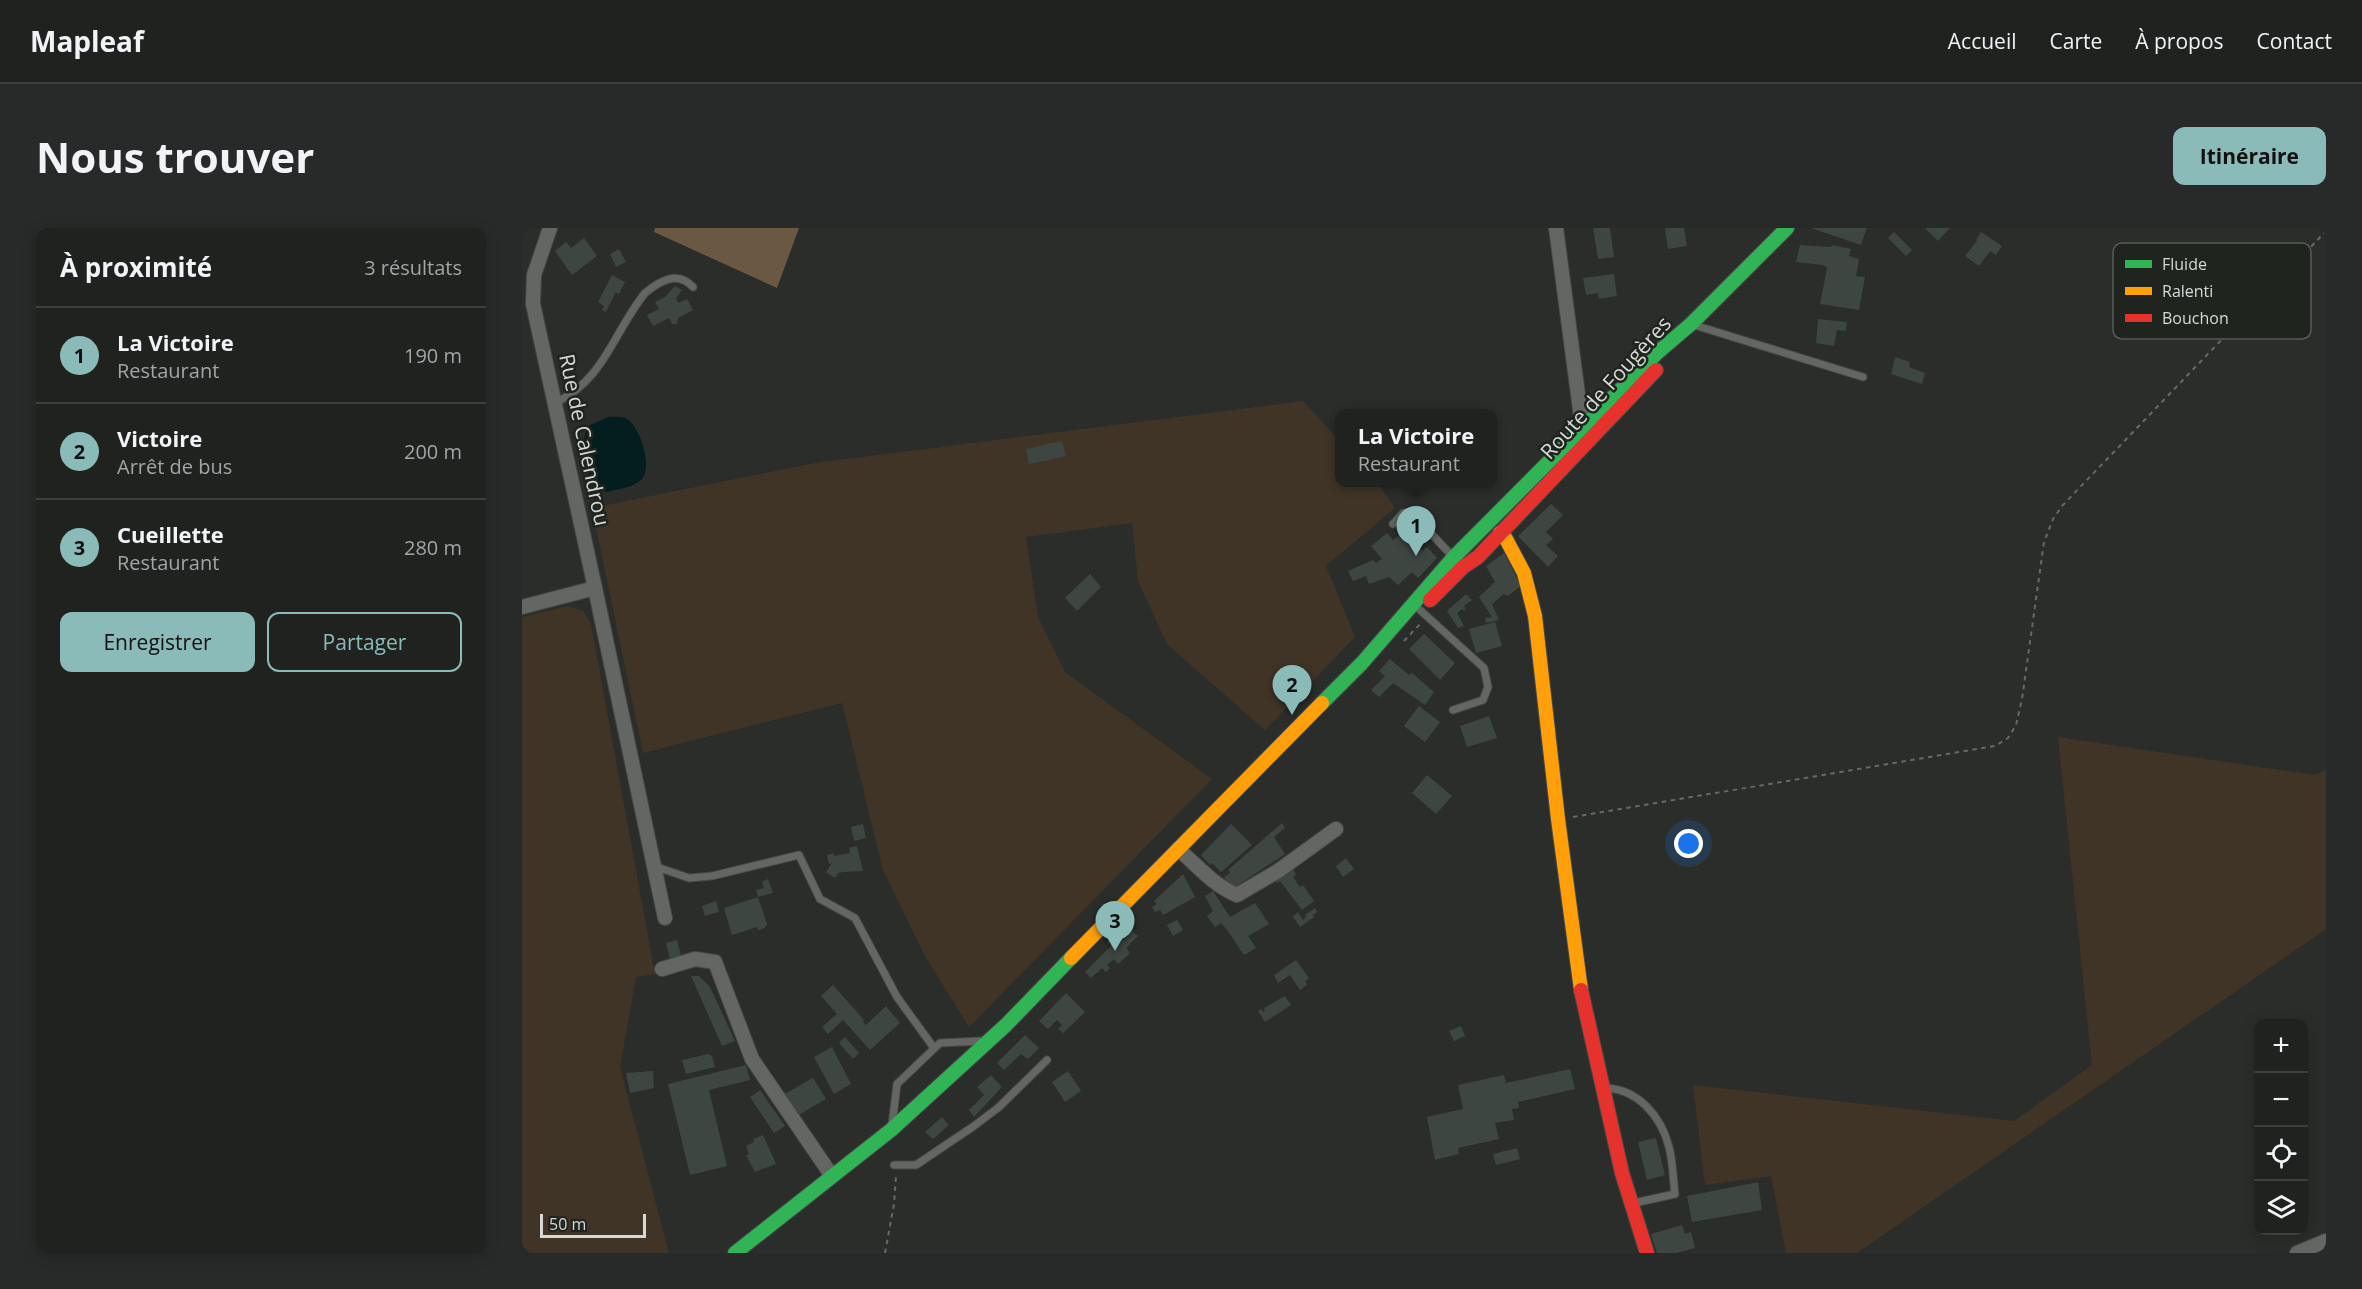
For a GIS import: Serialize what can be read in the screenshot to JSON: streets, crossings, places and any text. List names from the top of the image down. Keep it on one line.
{"streets":{"main road":["Route de Fougères"],"street":["Rue de Calendrou"]},"legend":["Fluide","Ralenti","Bouchon"],"scale_bar":"50 m","page":{"header":"Mapleaf","nav":["Accueil","Carte","À propos","Contact"],"buttons":["Itinéraire",["Enregistrer","Partager"]],"title":"Nous trouver","heading":["À proximité","3 résultats"],"list":[{"mark":"1","name":"La Victoire","note":"Restaurant","value":"190 m"},{"mark":"2","name":"Victoire","note":"Arrêt de bus","value":"200 m"},{"mark":"3","name":"Cueillette","note":"Restaurant","value":"280 m"}],"popup":["La Victoire","Restaurant"],"pins":["1","2","3"],"map_buttons":["+","−"],"scale":"50 m"}}
